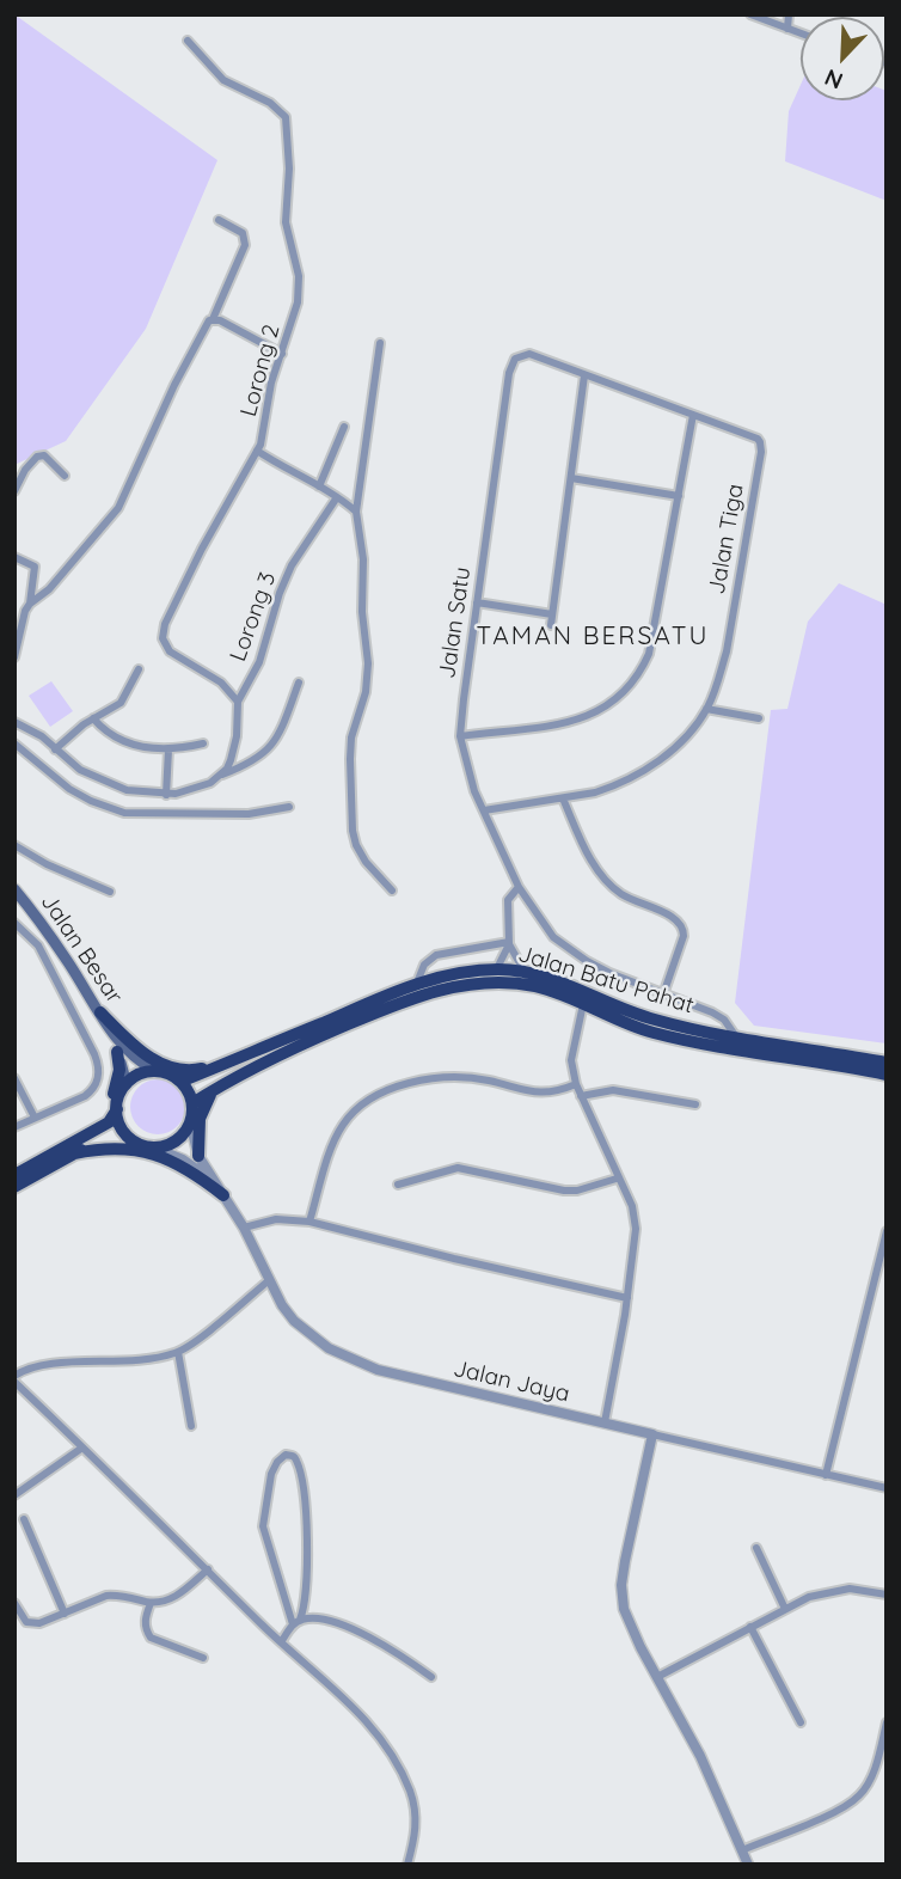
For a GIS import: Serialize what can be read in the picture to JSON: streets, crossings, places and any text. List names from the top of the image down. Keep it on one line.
{"streets":{"highway":["Jalan Batu Pahat"],"main road":["Jalan Besar"],"street":["Lorong 2","Jalan Tiga","Lorong 3","Jalan Satu","Jalan Jaya"]},"crossings":[["Lorong 2","Lorong 3"],["Jalan Tiga","Jalan Satu"],["Jalan Satu","Jalan Batu Pahat"],["Jalan Besar","Jalan Batu Pahat"],["Jalan Besar","Jalan Jaya"],["Jalan Batu Pahat","Jalan Jaya"]],"districts":["TAMAN BERSATU"],"north":"bottom left"}
